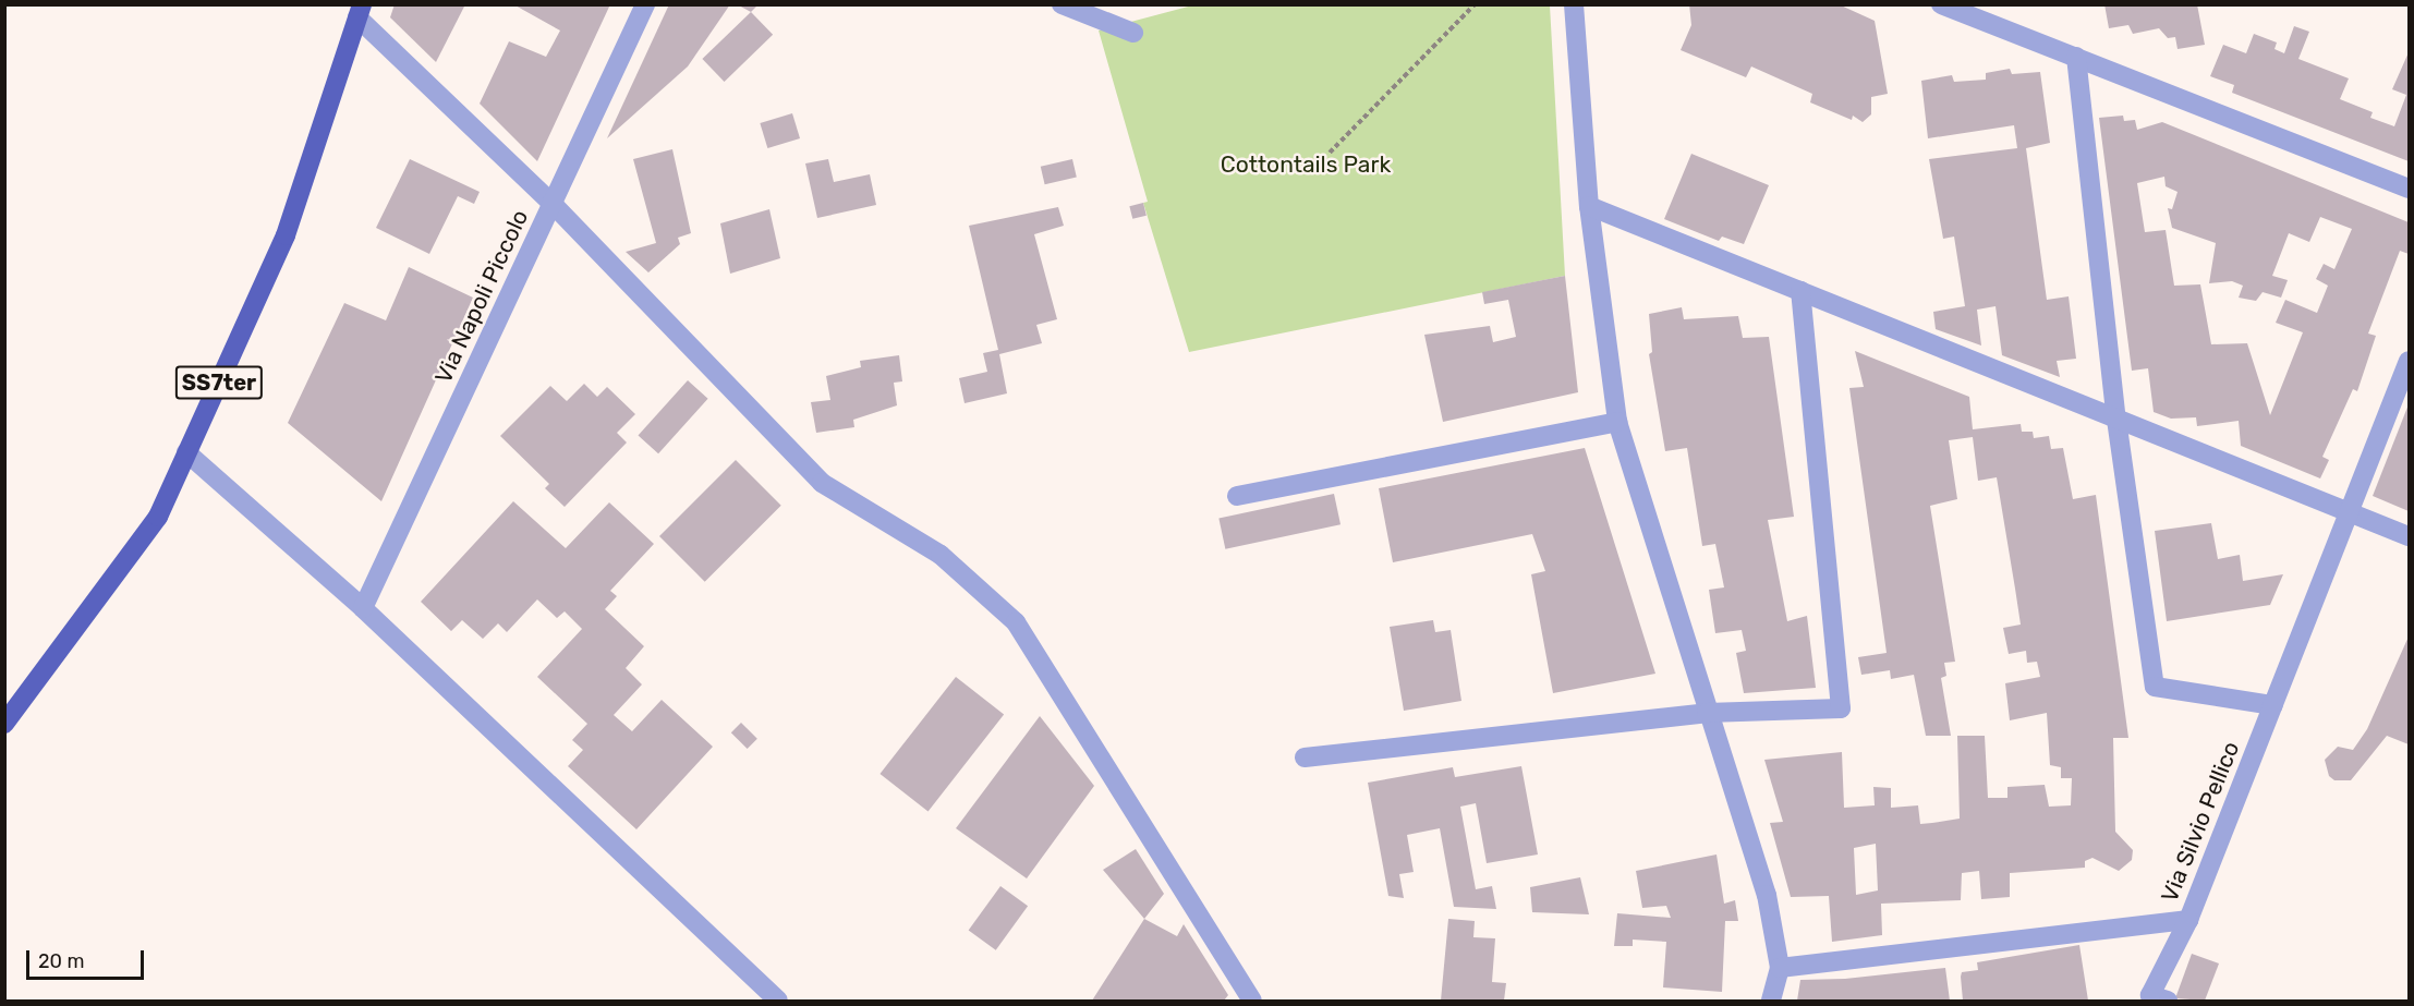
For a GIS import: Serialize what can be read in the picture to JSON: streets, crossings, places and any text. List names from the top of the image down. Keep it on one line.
{"streets":{"main road":["SS7ter"],"street":["Via Napoli Piccolo","Via Silvio Pellico"]},"parks":["Cottontails Park"],"scale_bar":"20 m"}
